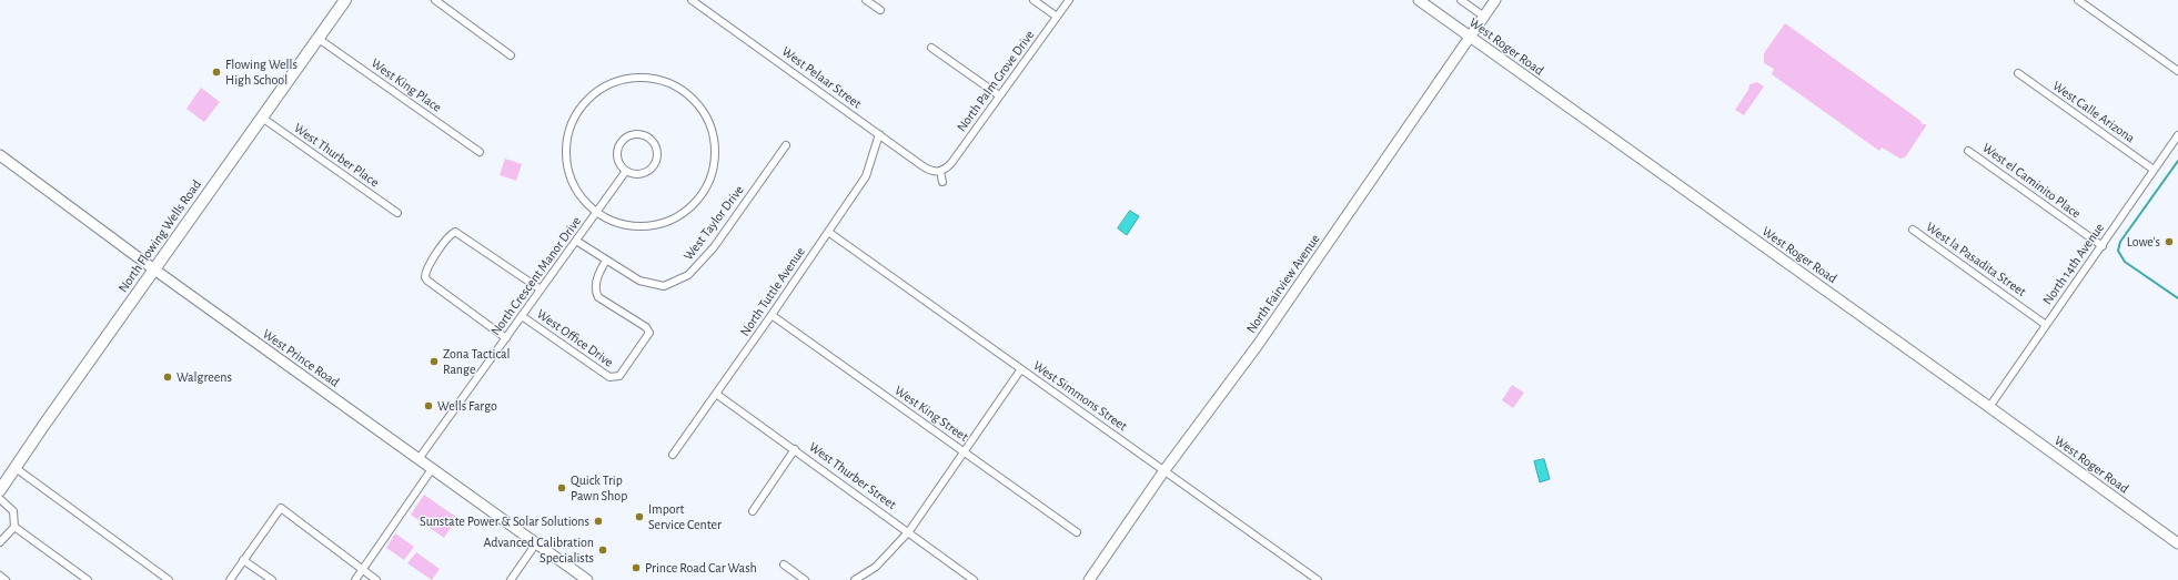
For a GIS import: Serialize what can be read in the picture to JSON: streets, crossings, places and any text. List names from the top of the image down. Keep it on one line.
{"streets":{"main road":["North Flowing Wells Road"],"street":["West Roger Road","West Pelaar Street","North Palm Grove Drive","West King Place","West Calle Arizona","West Thurber Place","West el Caminito Place","West Taylor Drive","West la Pasadita Street","North 14th Avenue","North Crescent Manor Drive","North Fairview Avenue","North Tuttle Avenue","West Office Drive","West Prince Road","West Simmons Street","West King Street","West Thurber Street"]},"crossings":[["West Roger Road","North 14th Avenue"],["West Roger Road","North Fairview Avenue"],["West Pelaar Street","North Palm Grove Drive"],["West Pelaar Street","North Tuttle Avenue"],["West King Place","North Flowing Wells Road"],["West Calle Arizona","North 14th Avenue"],["West Thurber Place","North Flowing Wells Road"],["West el Caminito Place","North 14th Avenue"],["West Taylor Drive","North Crescent Manor Drive"],["West Taylor Drive","West Office Drive"],["North Flowing Wells Road","West Prince Road"],["West la Pasadita Street","North 14th Avenue"],["North Crescent Manor Drive","West Office Drive"],["North Crescent Manor Drive","West Prince Road"],["North Fairview Avenue","West Simmons Street"],["North Tuttle Avenue","West Simmons Street"],["North Tuttle Avenue","West King Street"],["North Tuttle Avenue","West Thurber Street"]],"places":["Flowing Wells High School","Lowe's","Zona Tactical Range","Walgreens","Wells Fargo","Quick Trip Pawn Shop","Import Service Center","Sunstate Power & Solar Solutions","Advanced Calibration Specialists","Prince Road Car Wash"]}
